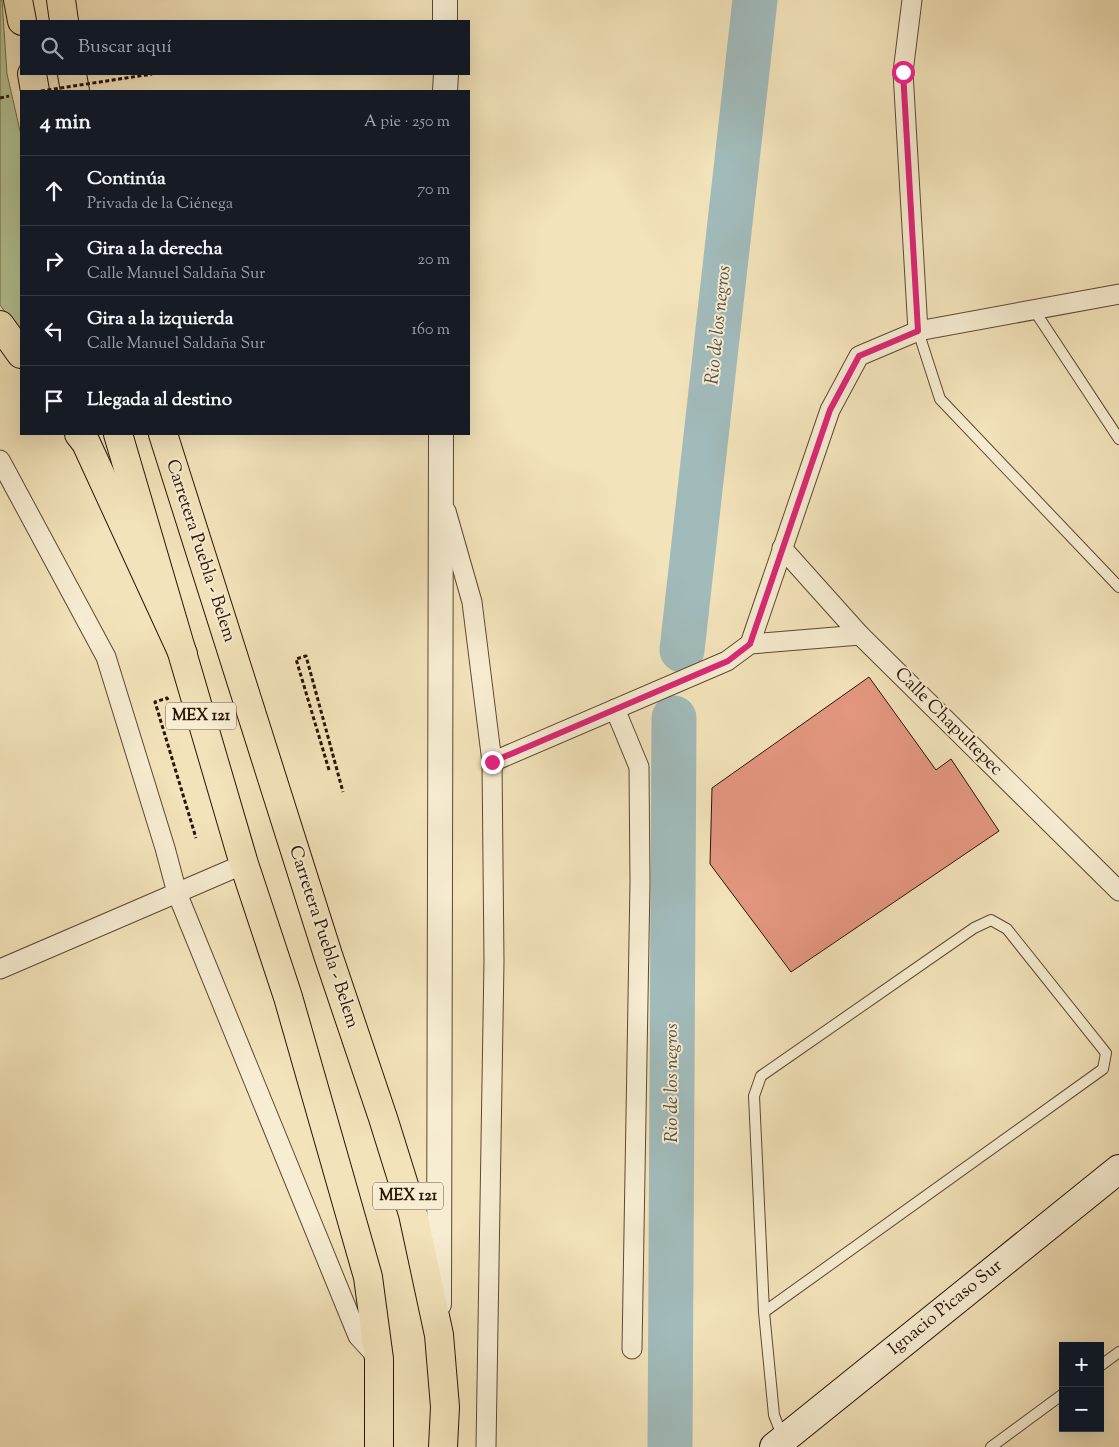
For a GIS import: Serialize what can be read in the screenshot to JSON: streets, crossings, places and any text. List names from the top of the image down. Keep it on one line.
{"streets":{"main road":["Carretera Puebla - Belem","MEX 121","Ignacio Picaso Sur"],"street":["Calle Chapultepec"]},"water":["Rio de los negros"],"page":{"search":"Buscar aquí","heading":["4 min","A pie · 250 m"],"list":[["Continúa","Privada de la Ciénega","70 m"],["Gira a la derecha","Calle Manuel Saldaña Sur","20 m"],["Gira a la izquierda","Calle Manuel Saldaña Sur","160 m"],"Llegada al destino"],"map_buttons":["+","−"]}}
